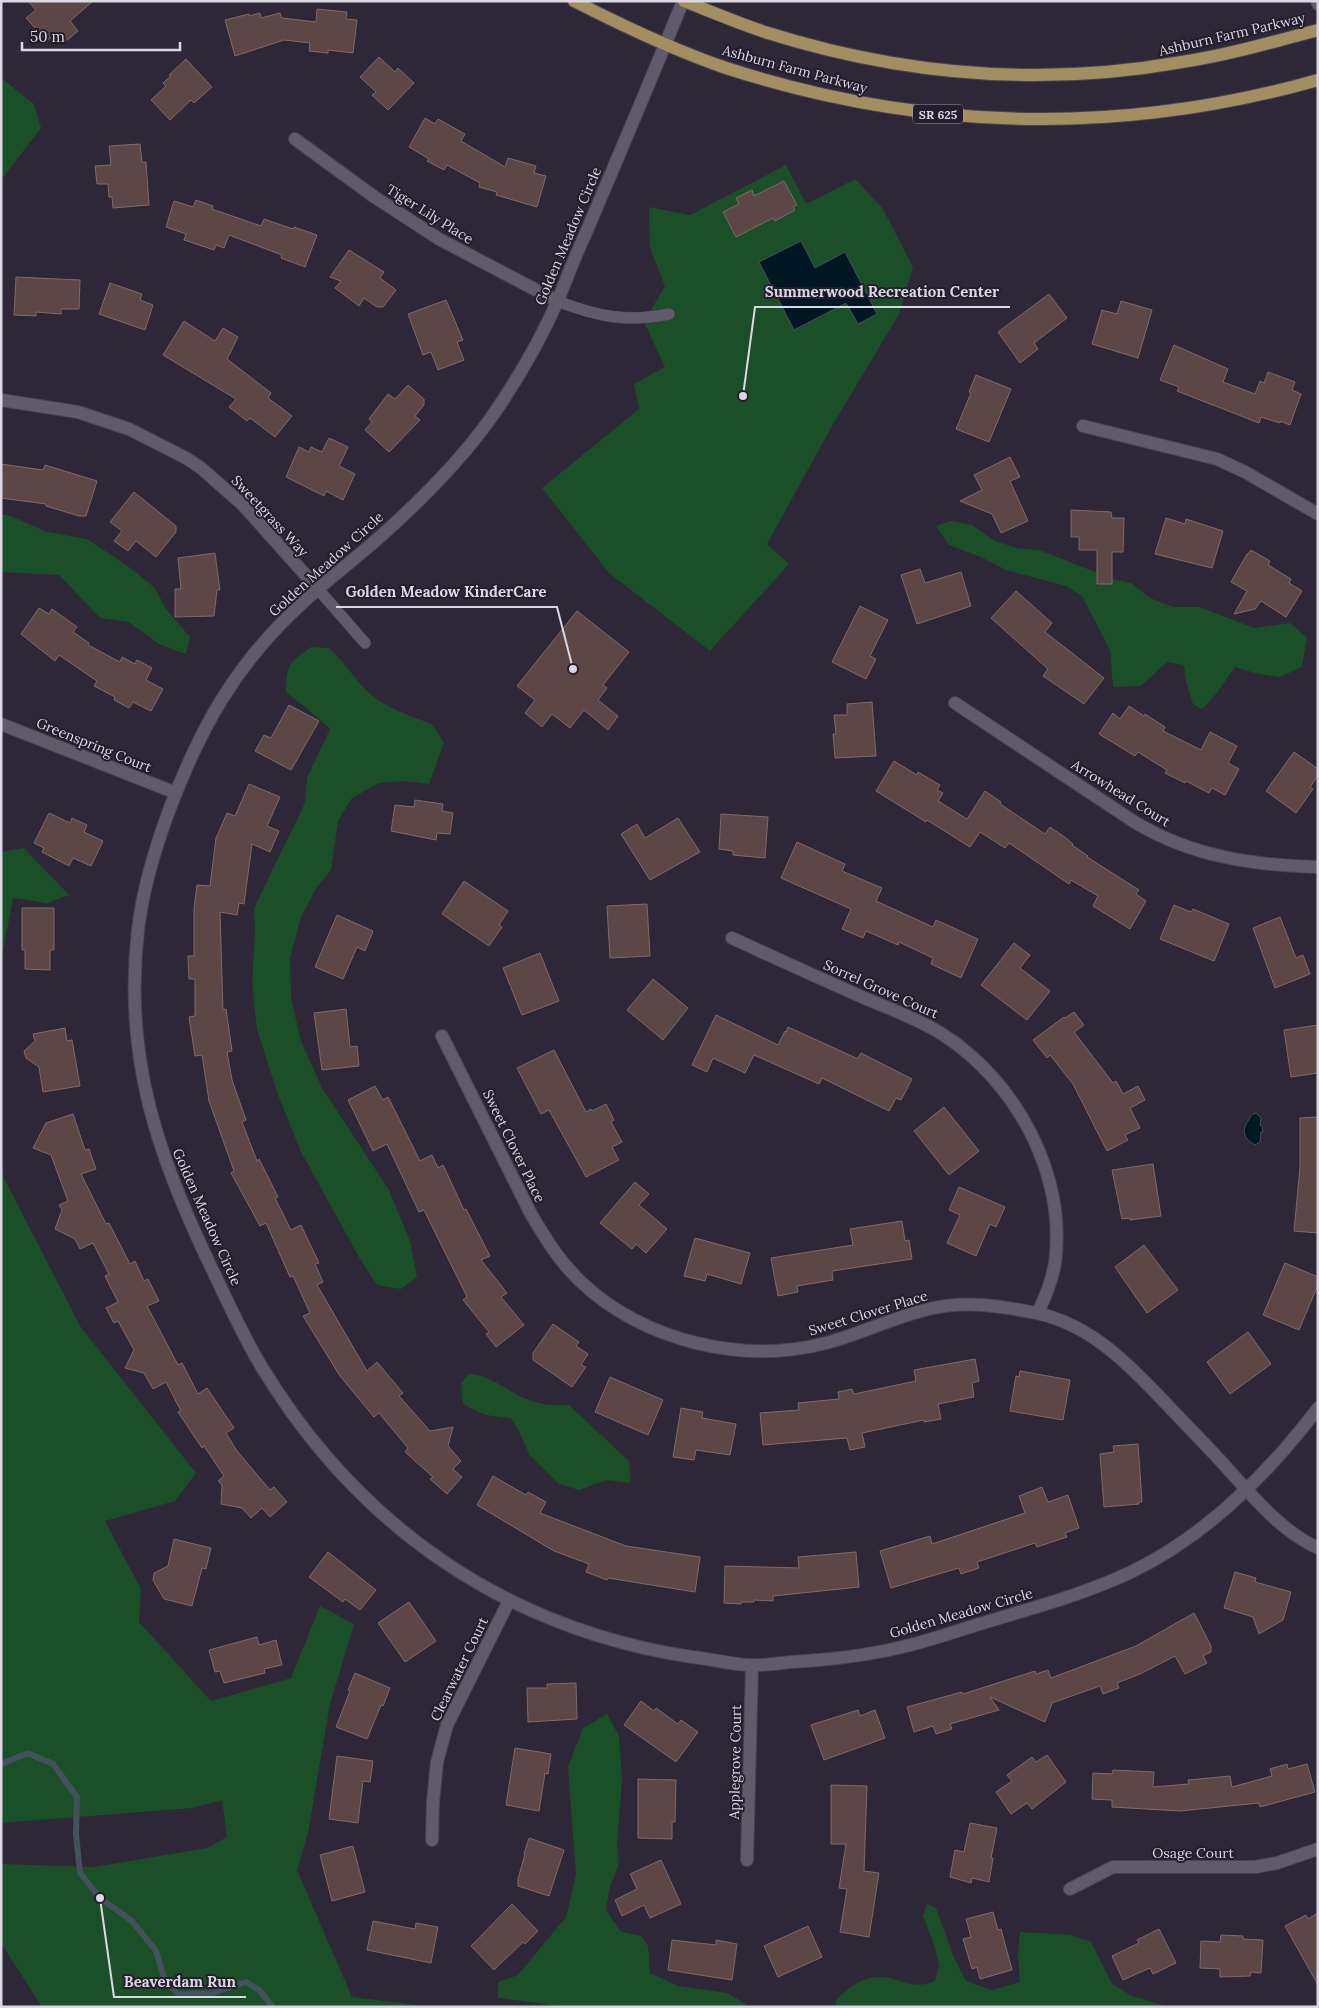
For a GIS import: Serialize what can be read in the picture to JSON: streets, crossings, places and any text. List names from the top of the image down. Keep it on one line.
{"streets":{"main road":["Ashburn Farm Parkway","SR 625"],"street":["Tiger Lily Place","Golden Meadow Circle","Sweetgrass Way","Greenspring Court","Arrowhead Court","Sorrel Grove Court","Sweet Clover Place","Clearwater Court","Applegrove Court","Osage Court"]},"crossings":[["Ashburn Farm Parkway","Golden Meadow Circle"],["Tiger Lily Place","Golden Meadow Circle"],["Golden Meadow Circle","Sweetgrass Way"],["Golden Meadow Circle","Greenspring Court"],["Golden Meadow Circle","Sweet Clover Place"],["Golden Meadow Circle","Clearwater Court"],["Golden Meadow Circle","Applegrove Court"],["Sorrel Grove Court","Sweet Clover Place"]],"places":["Summerwood Recreation Center","Golden Meadow KinderCare","Beaverdam Run"],"scale_bar":"50 m"}
